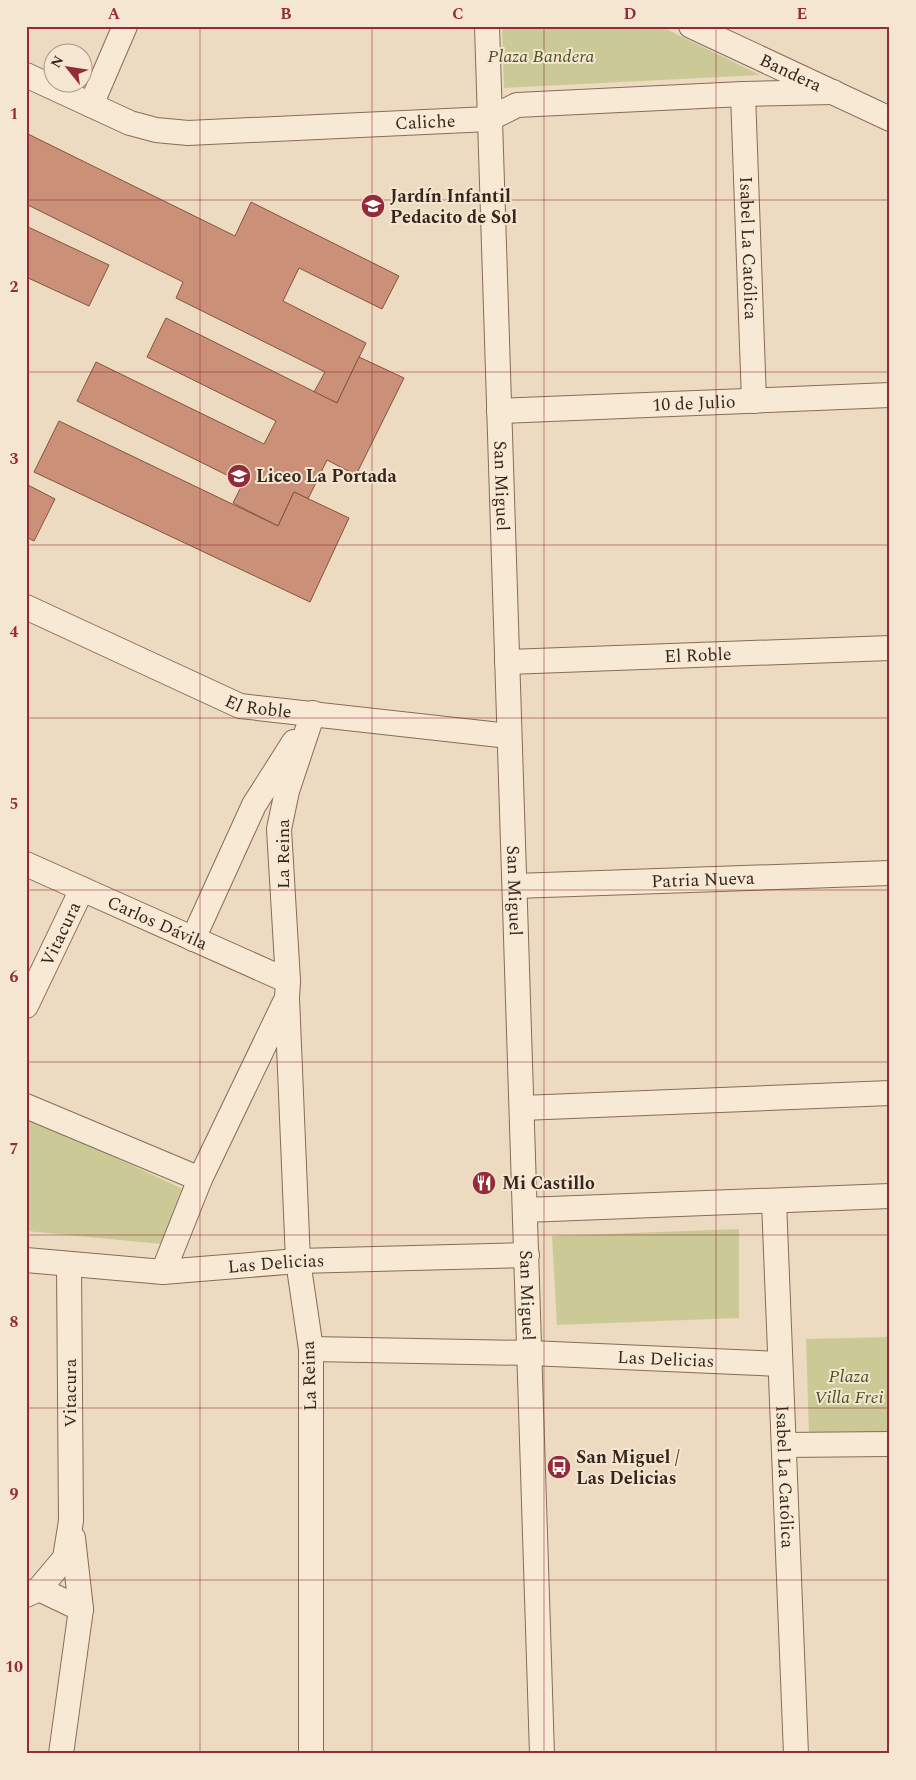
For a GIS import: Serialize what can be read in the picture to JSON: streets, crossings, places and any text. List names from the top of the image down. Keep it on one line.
{"streets":{"street":["Bandera","Caliche","Isabel La Católica","10 de Julio","San Miguel","El Roble","La Reina","Patria Nueva","Carlos Dávila","Vitacura","Las Delicias"]},"crossings":[["Bandera","Caliche"],["Caliche","Isabel La Católica"],["Caliche","San Miguel"],["Isabel La Católica","10 de Julio"],["Isabel La Católica","Las Delicias"],["10 de Julio","San Miguel"],["San Miguel","El Roble"],["San Miguel","Patria Nueva"],["San Miguel","Las Delicias"],["El Roble","La Reina"],["La Reina","Carlos Dávila"],["La Reina","Las Delicias"],["Carlos Dávila","Vitacura"],["Vitacura","Las Delicias"]],"parks":["Plaza Bandera","Plaza Villa Frei"],"places":{"school or university":["Jardín Infantil Pedacito de Sol","Liceo La Portada"],"restaurant":["Mi Castillo"],"bus stop":["San Miguel / Las Delicias"]},"north":"top left","grid":{"columns":["A","B","C","D","E"],"rows":["1","2","3","4","5","6","7","8","9","10"]}}
